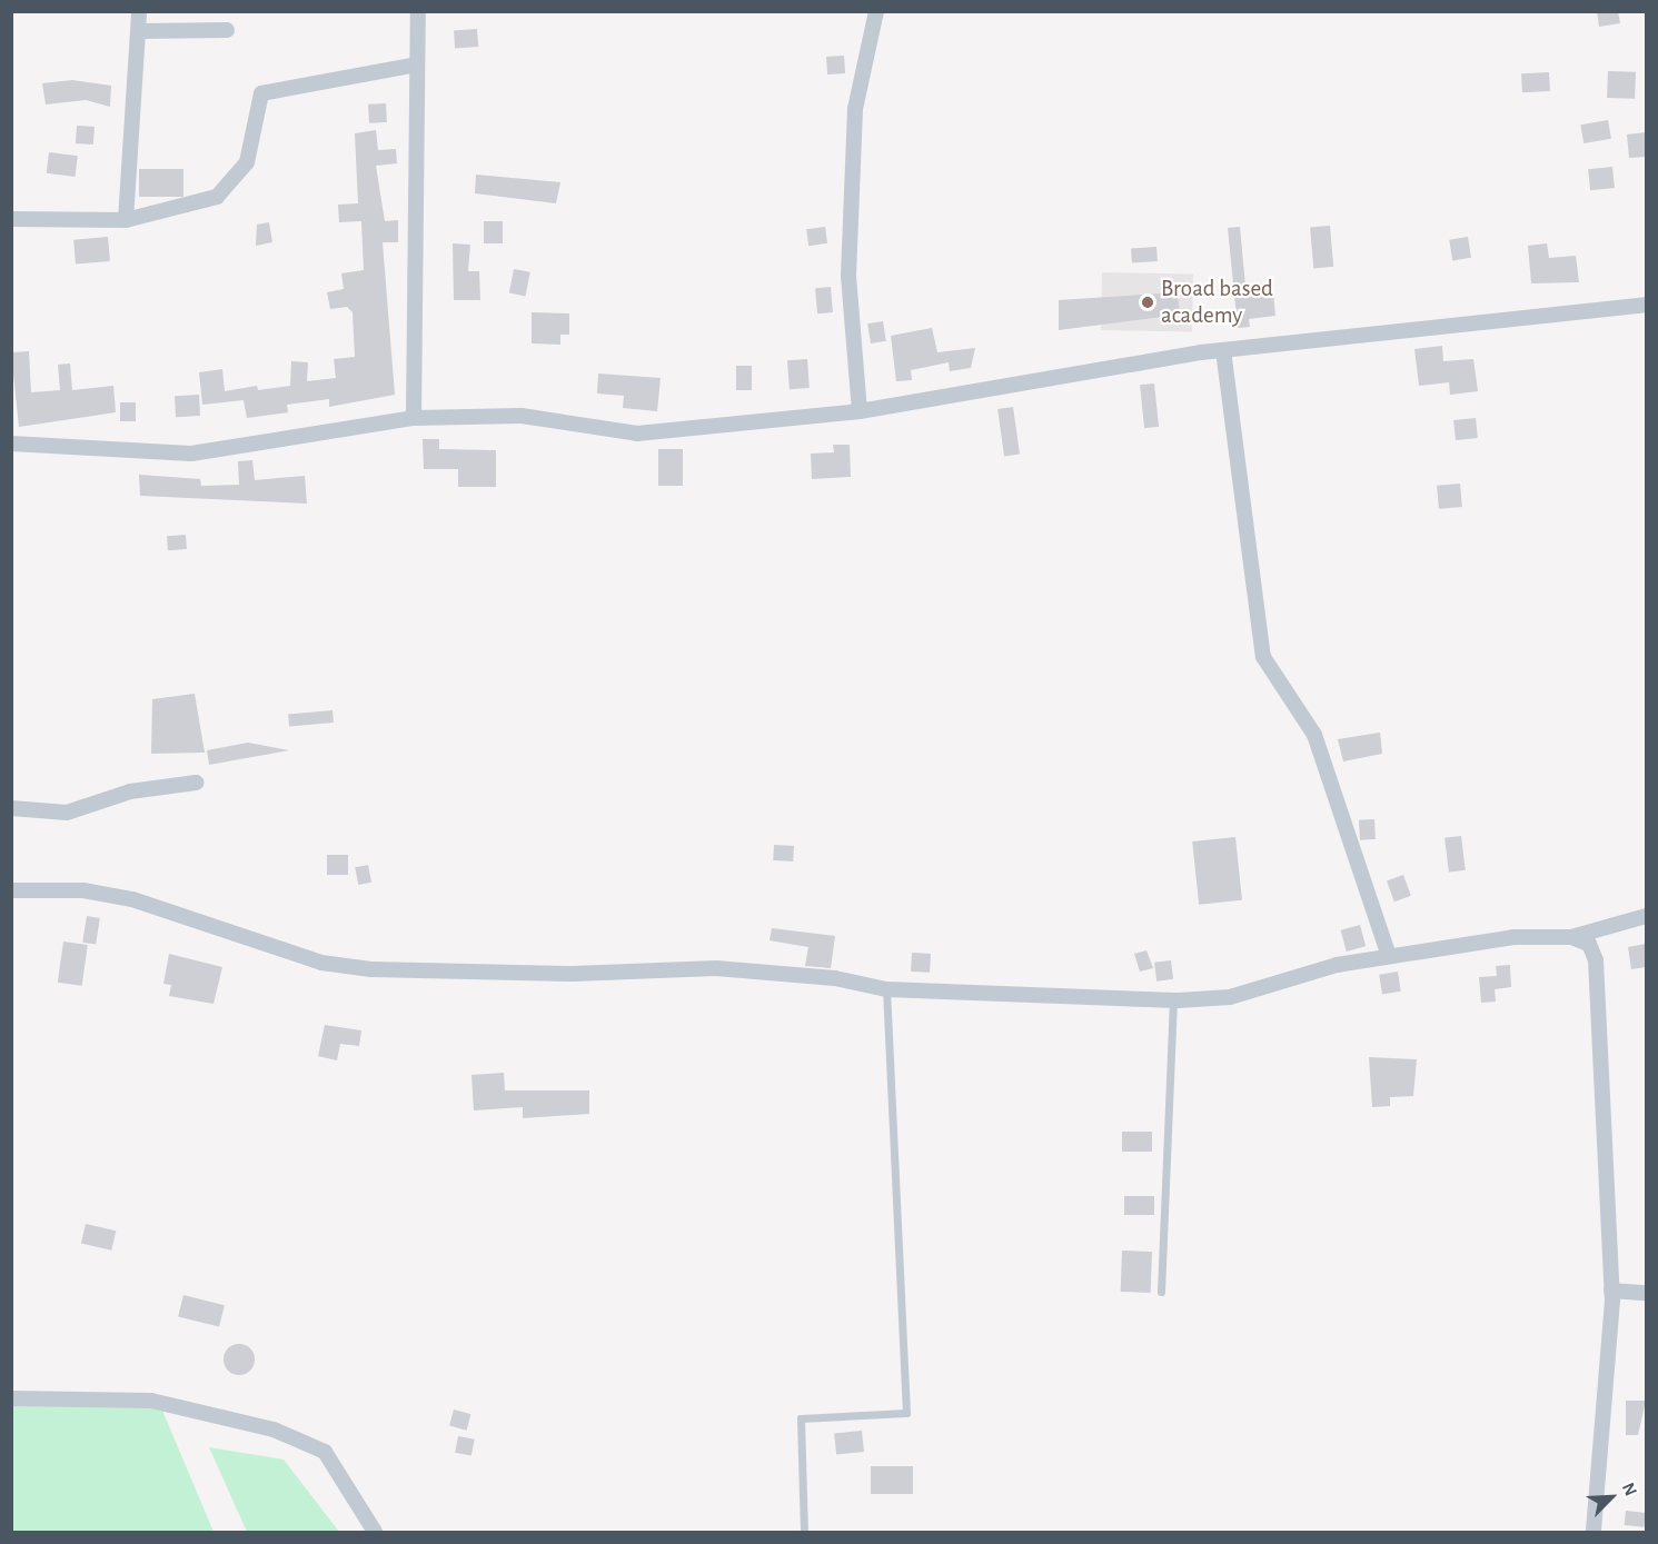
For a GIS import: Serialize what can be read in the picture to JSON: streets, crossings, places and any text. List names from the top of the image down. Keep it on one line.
{"places":["Broad based academy"],"north":"top right"}
